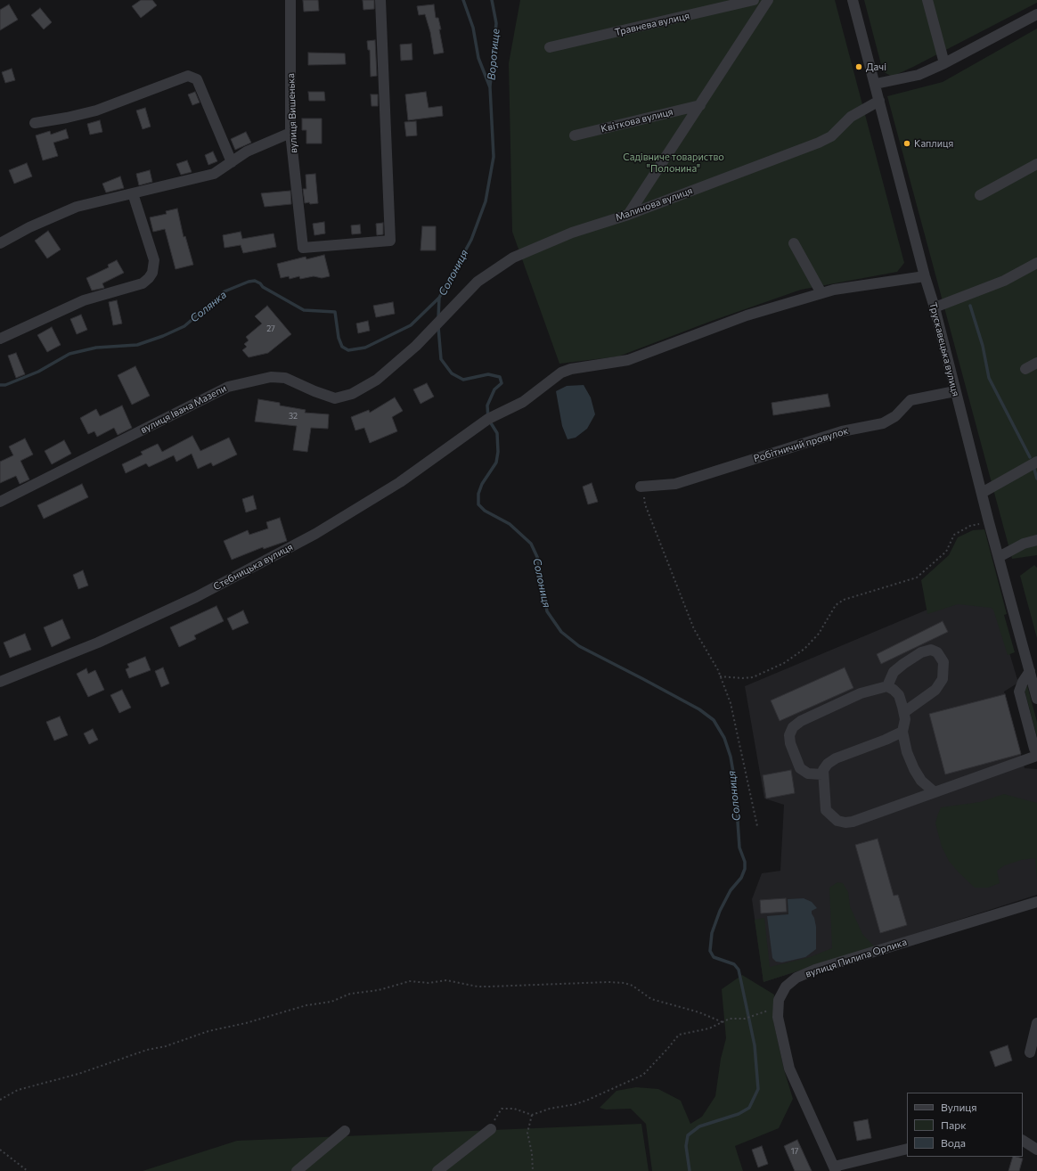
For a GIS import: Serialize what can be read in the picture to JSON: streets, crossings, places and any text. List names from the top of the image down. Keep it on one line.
{"streets":{"street":["Травнева вулиця","вулиця Вишенька","Квіткова вулиця","Малинова вулиця","Трускавецька вулиця","вулиця Івана Мазепи","Робітничий провулок","Стебницька вулиця","вулиця Пилипа Орлика"]},"crossings":[["Малинова вулиця","Трускавецька вулиця"],["Малинова вулиця","вулиця Івана Мазепи"],["Трускавецька вулиця","Робітничий провулок"],["Трускавецька вулиця","Стебницька вулиця"]],"water":["Воротище","Солониця","Солянка"],"parks":["Садівниче товариство \"Полонина\""],"places":["Дачі","Каплиця"],"house_numbers":["27","32","17"],"legend":["Вулиця","Парк","Вода"]}
